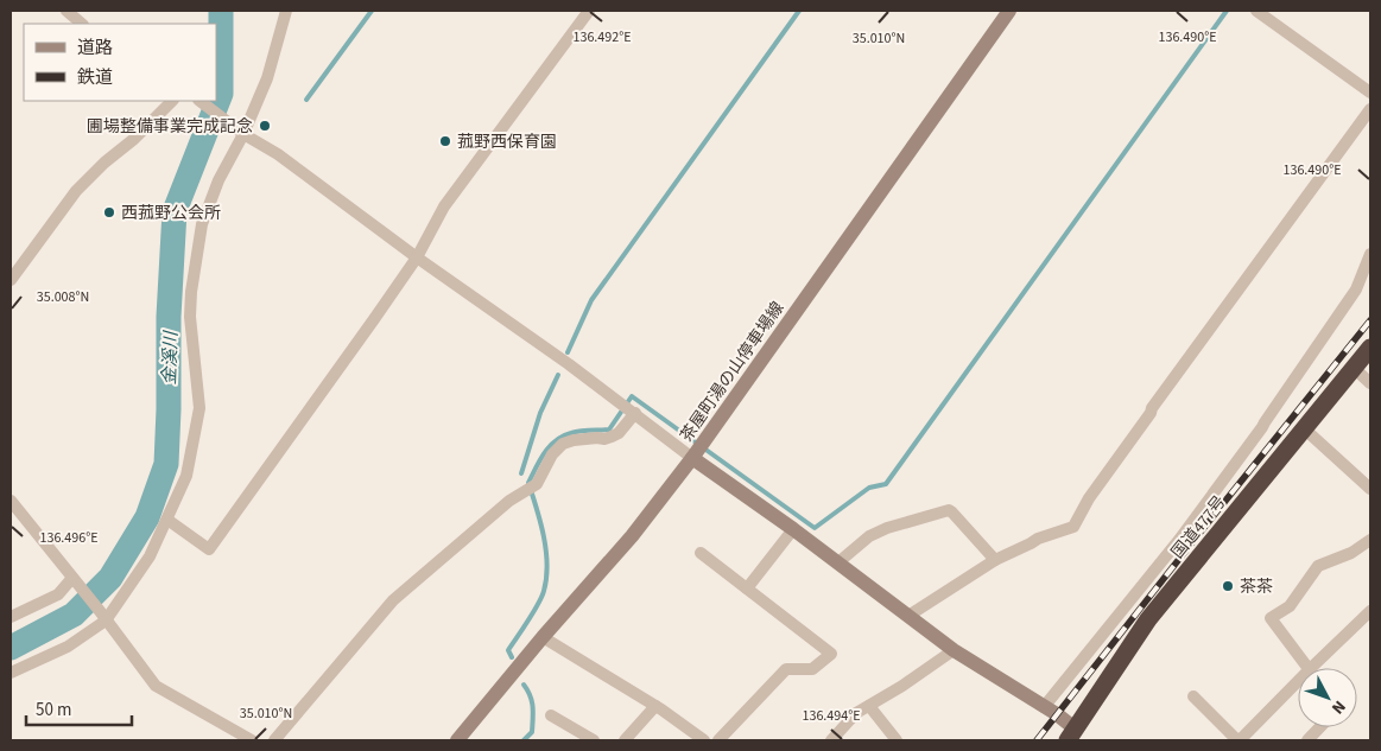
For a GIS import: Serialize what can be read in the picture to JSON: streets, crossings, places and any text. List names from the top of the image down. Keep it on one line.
{"streets":{"highway":["国道477号"],"main road":["茶屋町湯の山停車場線"]},"crossings":[["茶屋町湯の山停車場線","国道477号"]],"water":["金溪川"],"places":["圃場整備事業完成記念","菰野西保育園","西菰野公会所","茶茶"],"legend":["道路","鉄道"],"scale_bar":"50 m","north":"bottom right","coordinates":["136.492°E","136.490°E","35.010°N","35.008°N","136.496°E","136.494°E"]}
